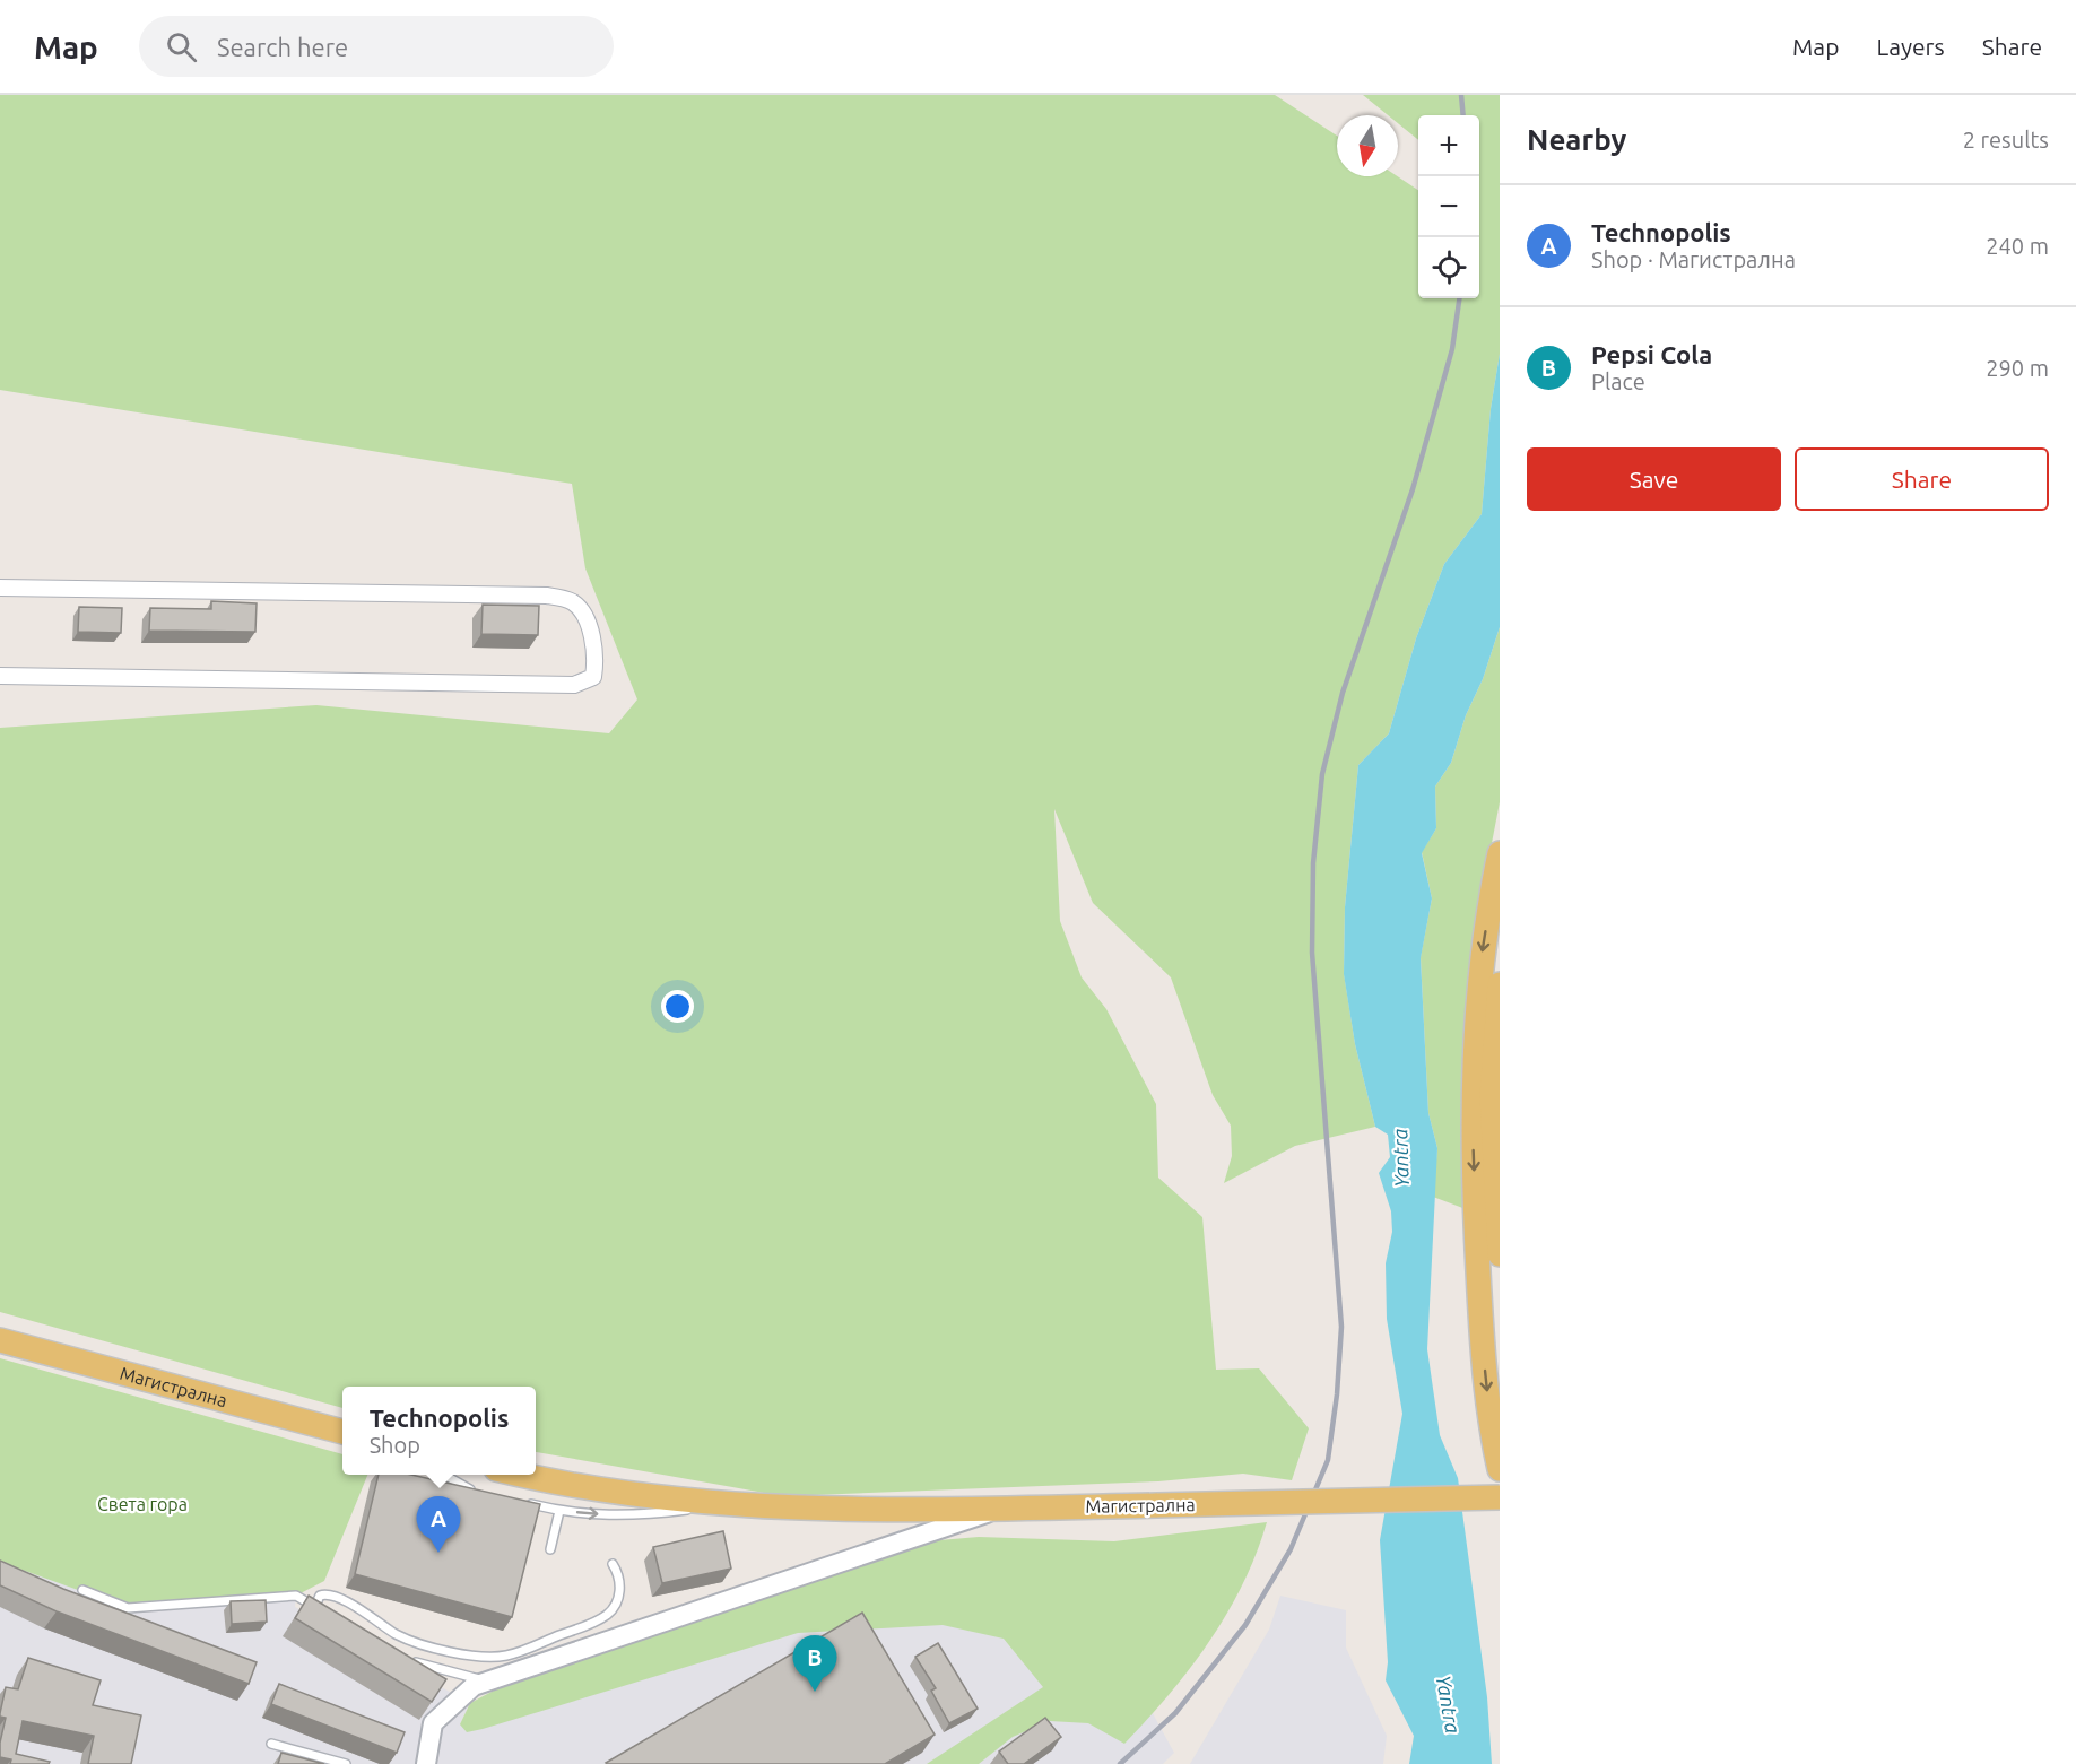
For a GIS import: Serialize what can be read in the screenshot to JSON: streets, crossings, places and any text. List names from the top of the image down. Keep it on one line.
{"streets":{"main road":["Магистрална"]},"water":["Yantra"],"parks":["Света гора"],"north":"bottom","page":{"header":"Map","search":"Search here","nav":["Map","Layers","Share"],"heading":["Nearby","2 results"],"map_buttons":["+","−"],"list":[{"mark":"A","name":"Technopolis","note":"Shop · Магистрална","value":"240 m"},{"mark":"B","name":"Pepsi Cola","note":"Place","value":"290 m"}],"buttons":["Save","Share"],"popup":["Technopolis","Shop"],"pins":["A","B"]}}
